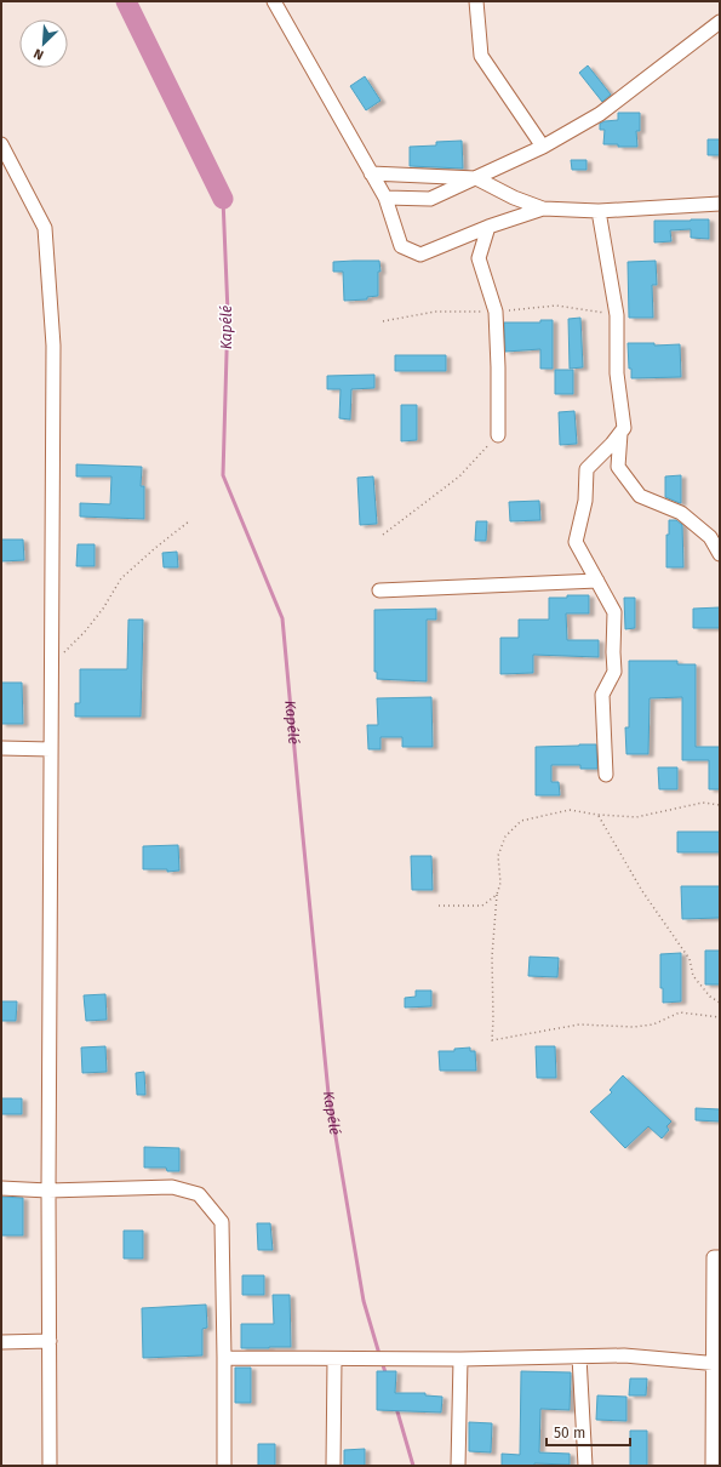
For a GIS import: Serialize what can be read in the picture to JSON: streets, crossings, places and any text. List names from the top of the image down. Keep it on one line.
{"water":["Kapélé"],"scale_bar":"50 m","north":"bottom left"}
